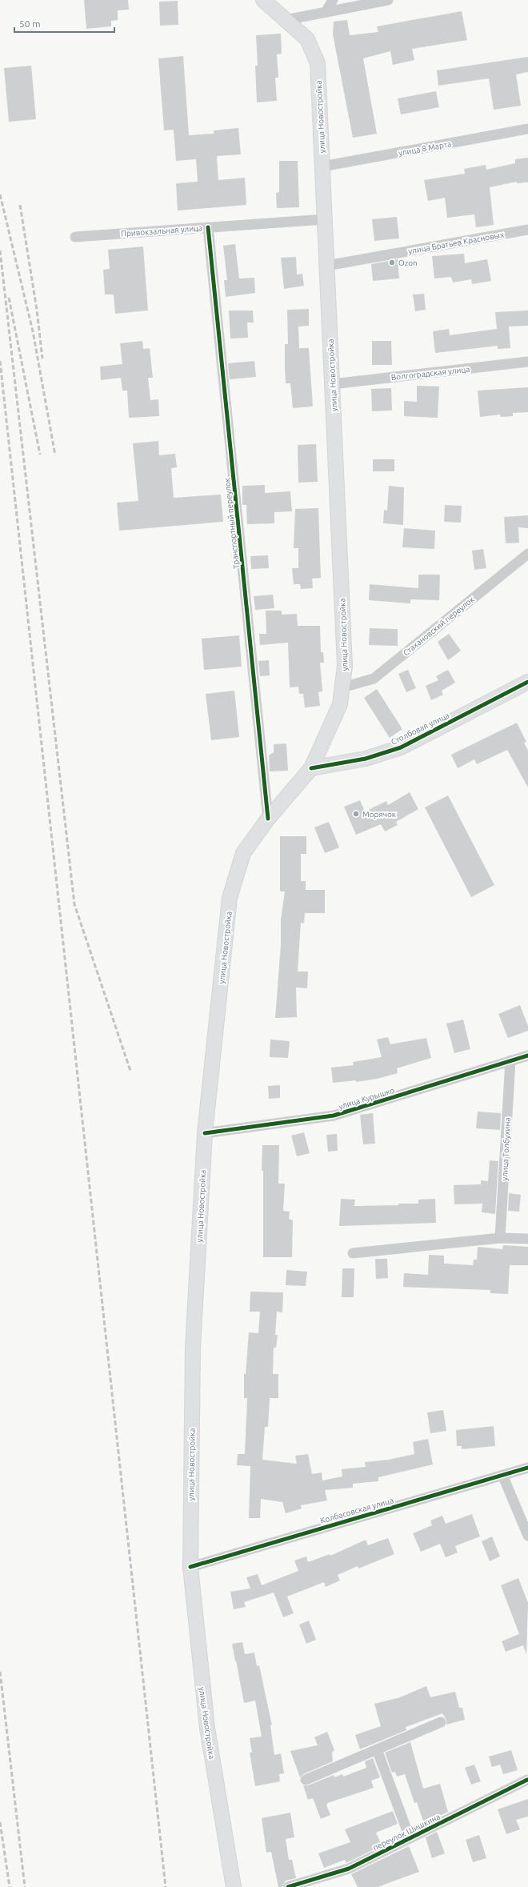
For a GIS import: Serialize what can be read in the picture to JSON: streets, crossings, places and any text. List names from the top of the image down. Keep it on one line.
{"streets":{"main road":["улица Новостройка","Столбовая улица"],"street":["улица 8 Марта","Привокзальная улица","улица Братьев Красновых","Волгоградская улица","Транспортный переулок","Стахановский переулок","улица Курышко","улица Толбухина","Колбасовская улица","переулок Шишкина"]},"crossings":[["улица Новостройка","улица 8 Марта"],["улица Новостройка","Привокзальная улица"],["улица Новостройка","улица Братьев Красновых"],["улица Новостройка","Волгоградская улица"],["улица Новостройка","Транспортный переулок"],["улица Новостройка","Стахановский переулок"],["улица Новостройка","Столбовая улица"],["улица Новостройка","улица Курышко"],["улица Новостройка","Колбасовская улица"],["Привокзальная улица","Транспортный переулок"],["улица Курышко","улица Толбухина"]],"places":["Ozon","Морячок"],"scale_bar":"50 m"}
